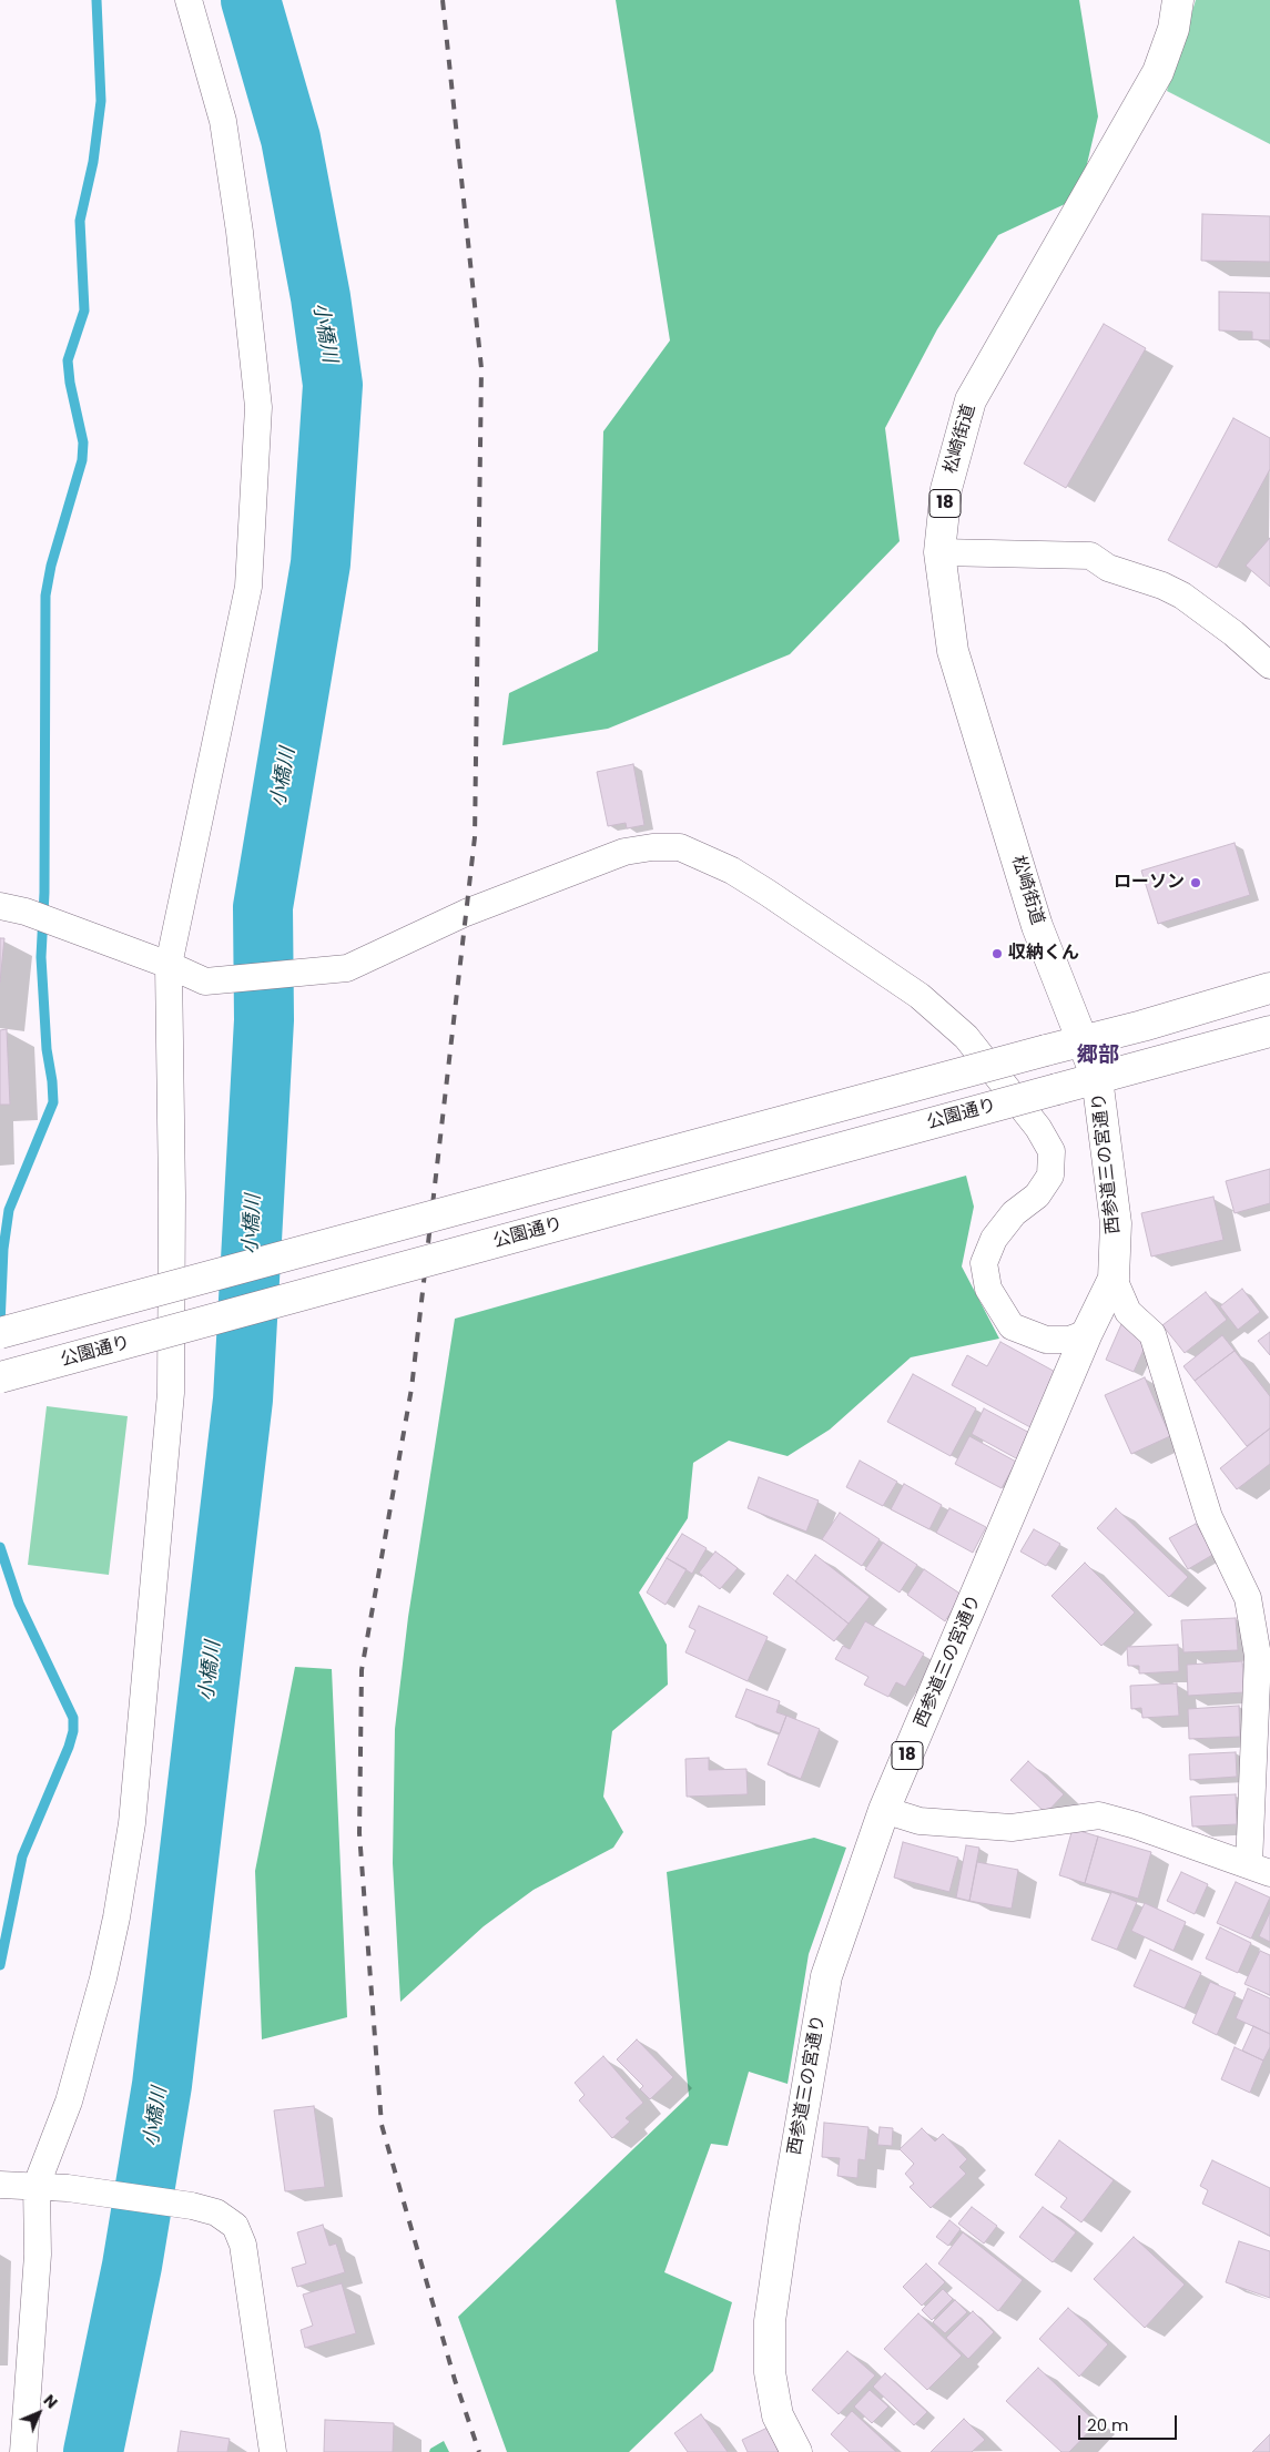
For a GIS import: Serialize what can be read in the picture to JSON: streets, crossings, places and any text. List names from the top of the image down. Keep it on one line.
{"streets":{"street":["松崎街道","18","公園通り","西参道三の宮通り"]},"crossings":[["松崎街道","西参道三の宮通り"],["公園通り","西参道三の宮通り"]],"districts":["郷部"],"water":["小橋川"],"places":["ローソン","収納くん"],"scale_bar":"20 m","north":"top right"}
